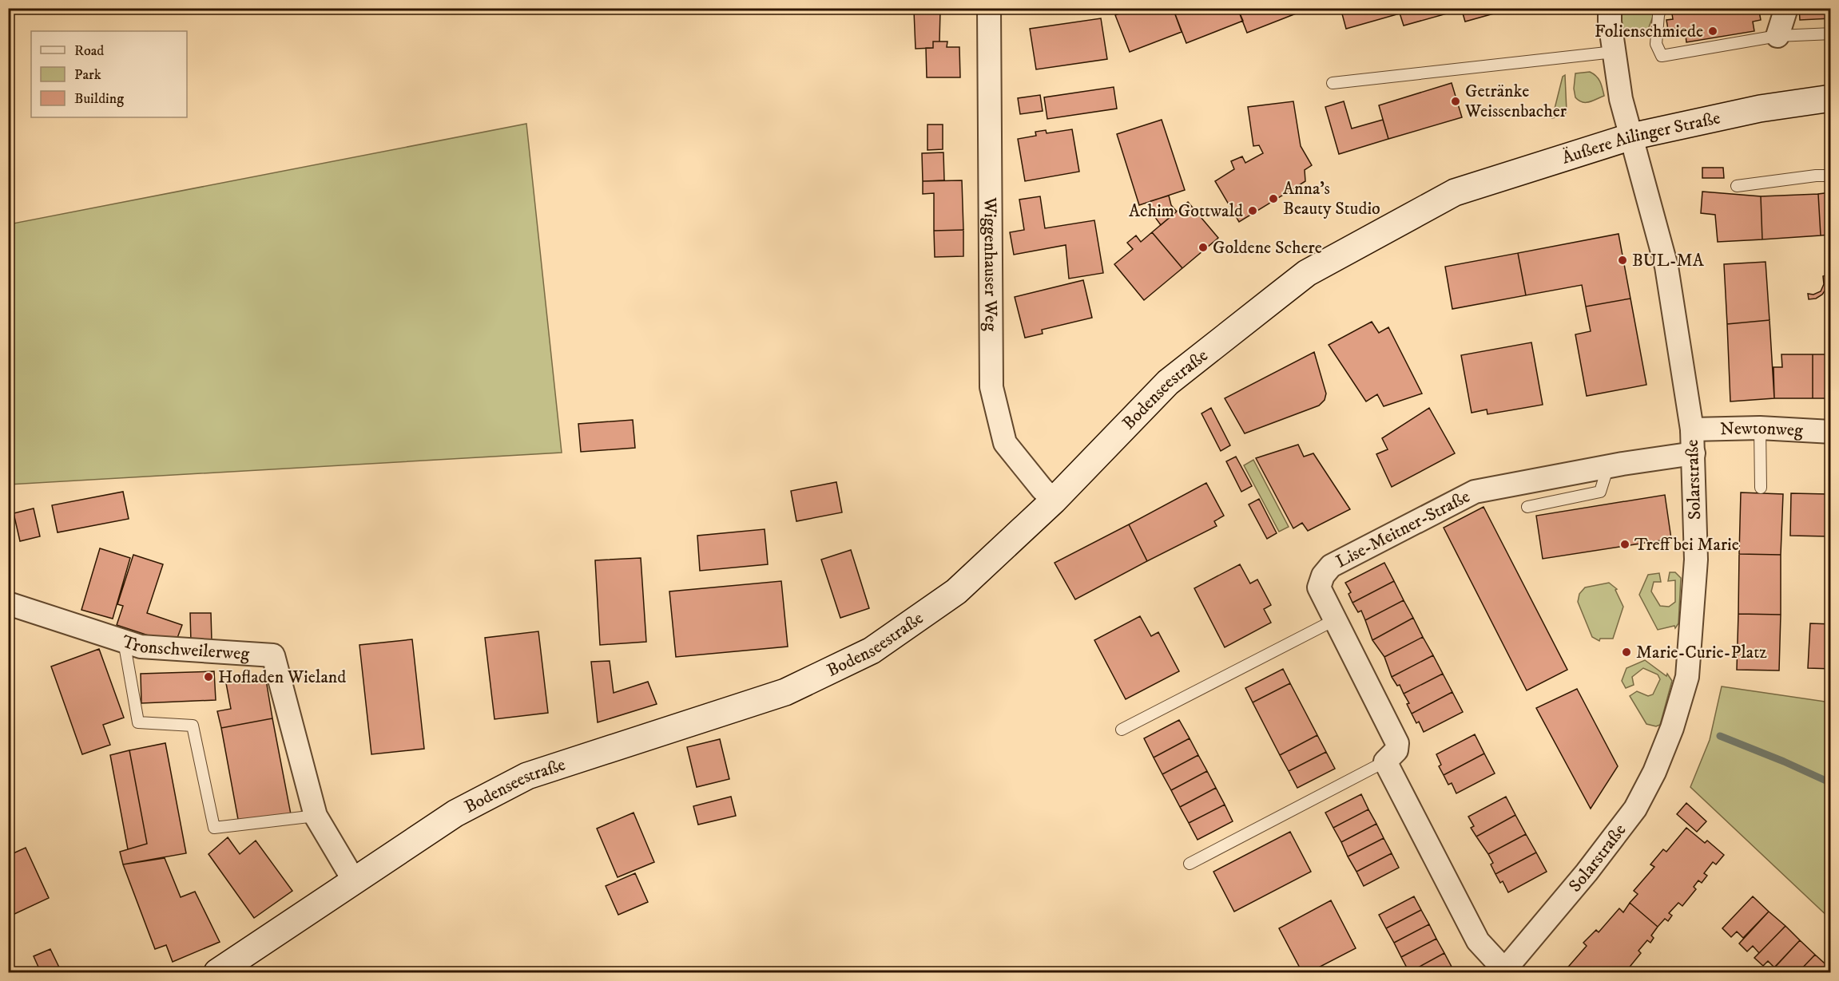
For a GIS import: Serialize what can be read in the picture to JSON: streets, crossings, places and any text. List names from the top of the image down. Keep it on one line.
{"streets":{"main road":["Äußere Ailinger Straße","Bodenseestraße"],"street":["Wiggenhauser Weg","Newtonweg","Solarstraße","Lise-Meitner-Straße","Tronschweilerweg"]},"crossings":[["Äußere Ailinger Straße","Bodenseestraße"],["Äußere Ailinger Straße","Solarstraße"],["Wiggenhauser Weg","Bodenseestraße"],["Bodenseestraße","Tronschweilerweg"],["Newtonweg","Solarstraße"],["Solarstraße","Lise-Meitner-Straße"]],"places":["Folienschmiede","Getränke Weissenbacher","Anna's Beauty Studio","Achim Gottwald","Goldene Schere","BUL-MA","Treff bei Marie","Marie-Curie-Platz","Hofladen Wieland"],"legend":["Road","Park","Building"]}
